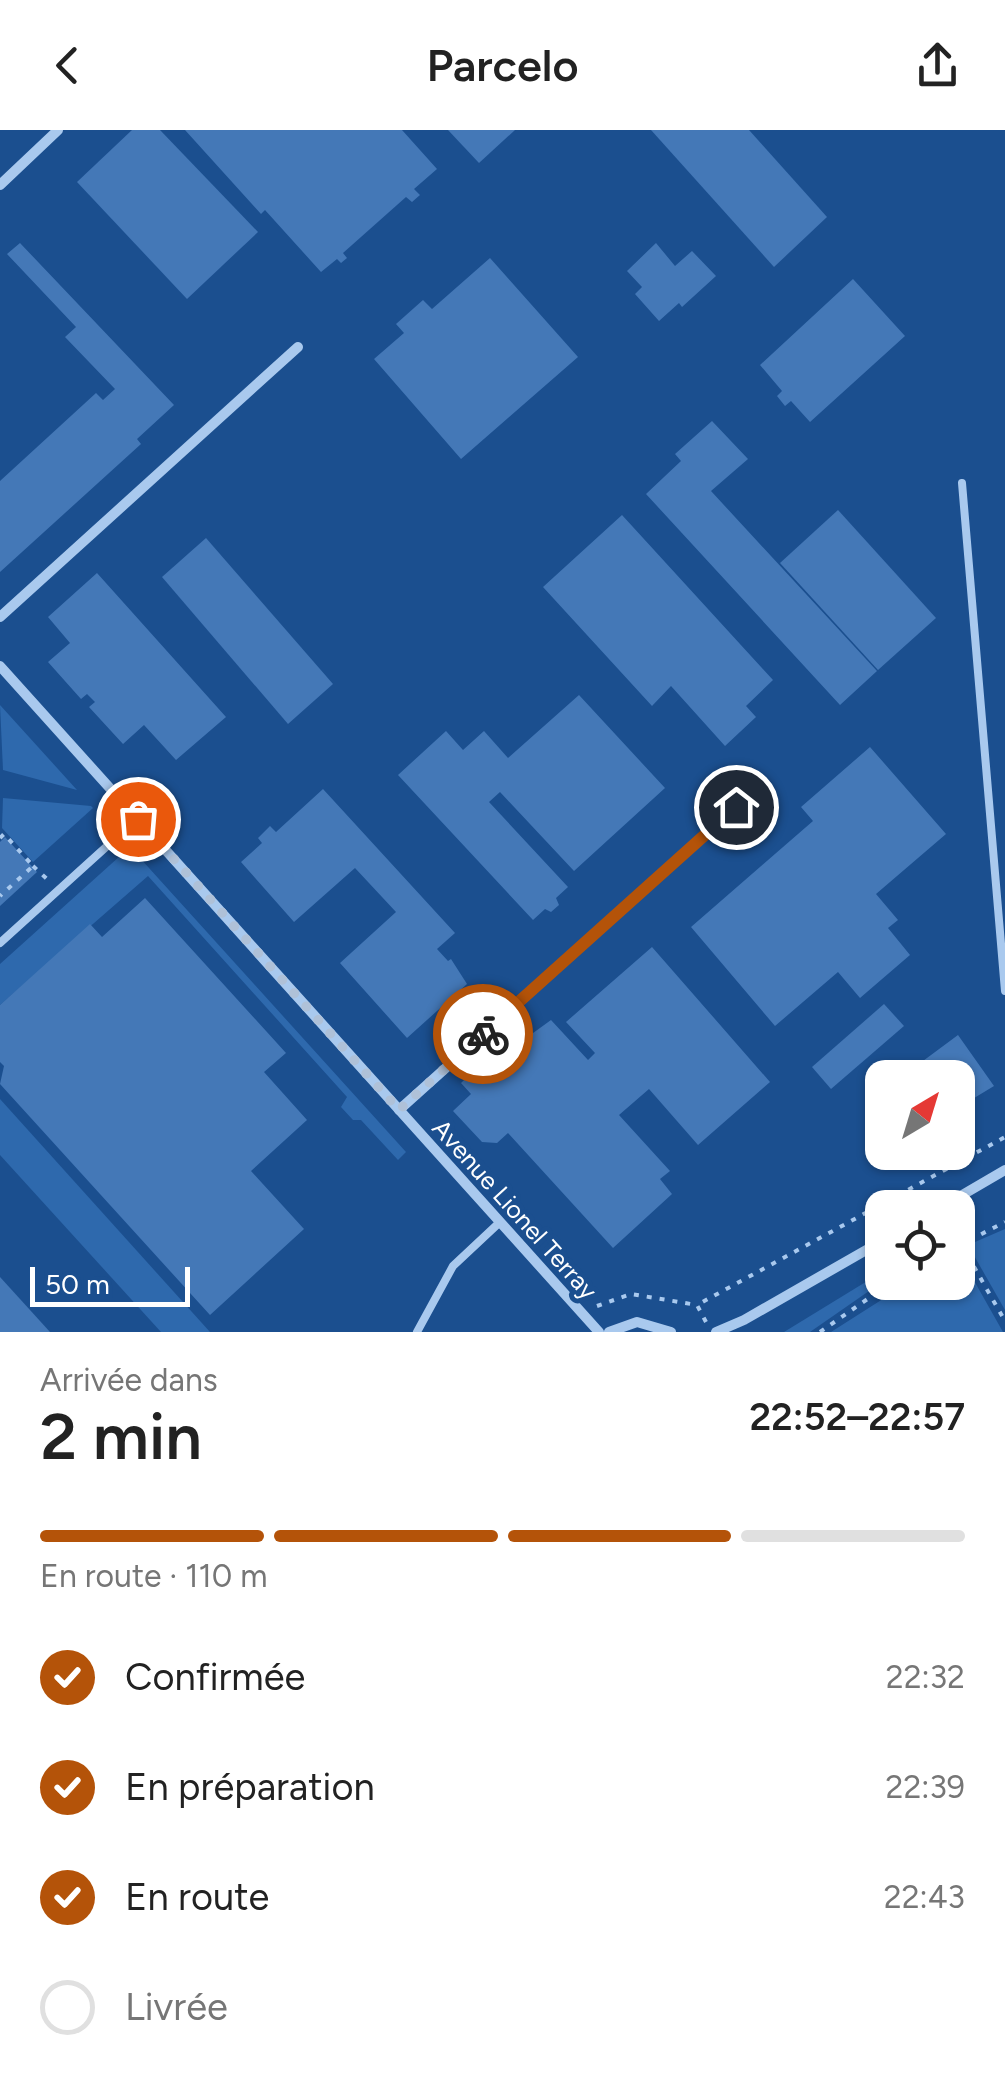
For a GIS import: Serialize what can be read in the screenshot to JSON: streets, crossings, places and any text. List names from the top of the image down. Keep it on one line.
{"streets":{"street":["Avenue Lionel Terray"]},"scale_bar":"50 m","north":"top right","page":{"header":"Parcelo","scale":"50 m","heading":["2 min","Arrivée dans","22:52–22:57"],"bar":"En route · 110 m","list":[["Confirmée","22:32"],["En préparation","22:39"],["En route","22:43"],"Livrée"]}}
